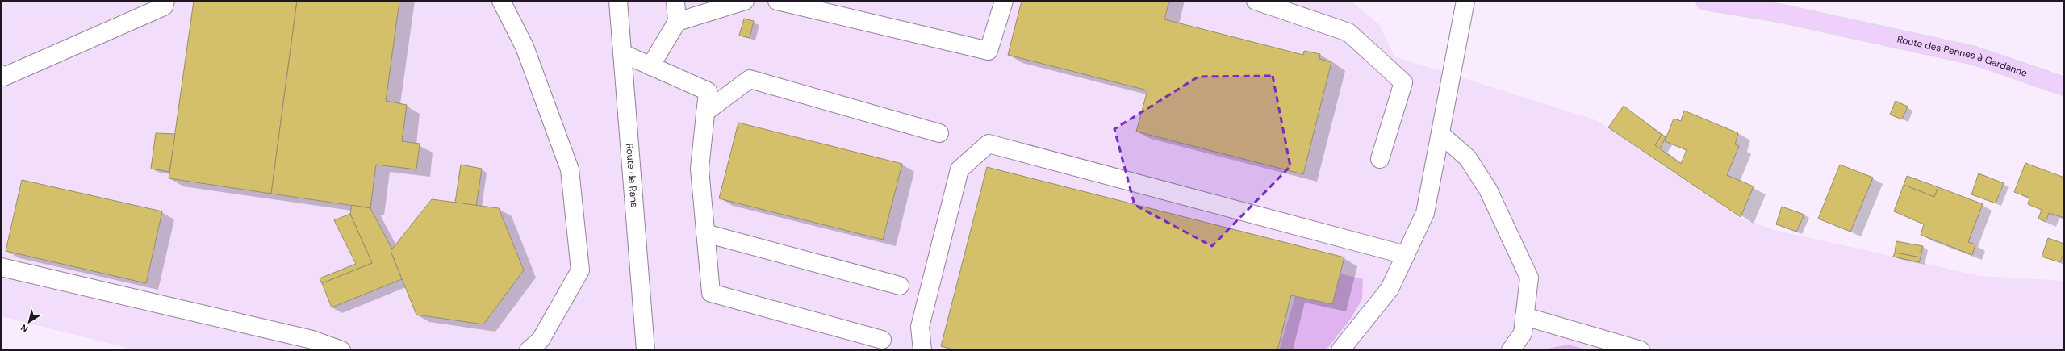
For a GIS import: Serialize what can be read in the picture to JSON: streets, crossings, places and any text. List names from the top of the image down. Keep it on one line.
{"streets":{"main road":["Route des Pennes à Gardanne"],"street":["Route de Rans"]},"north":"bottom left"}
